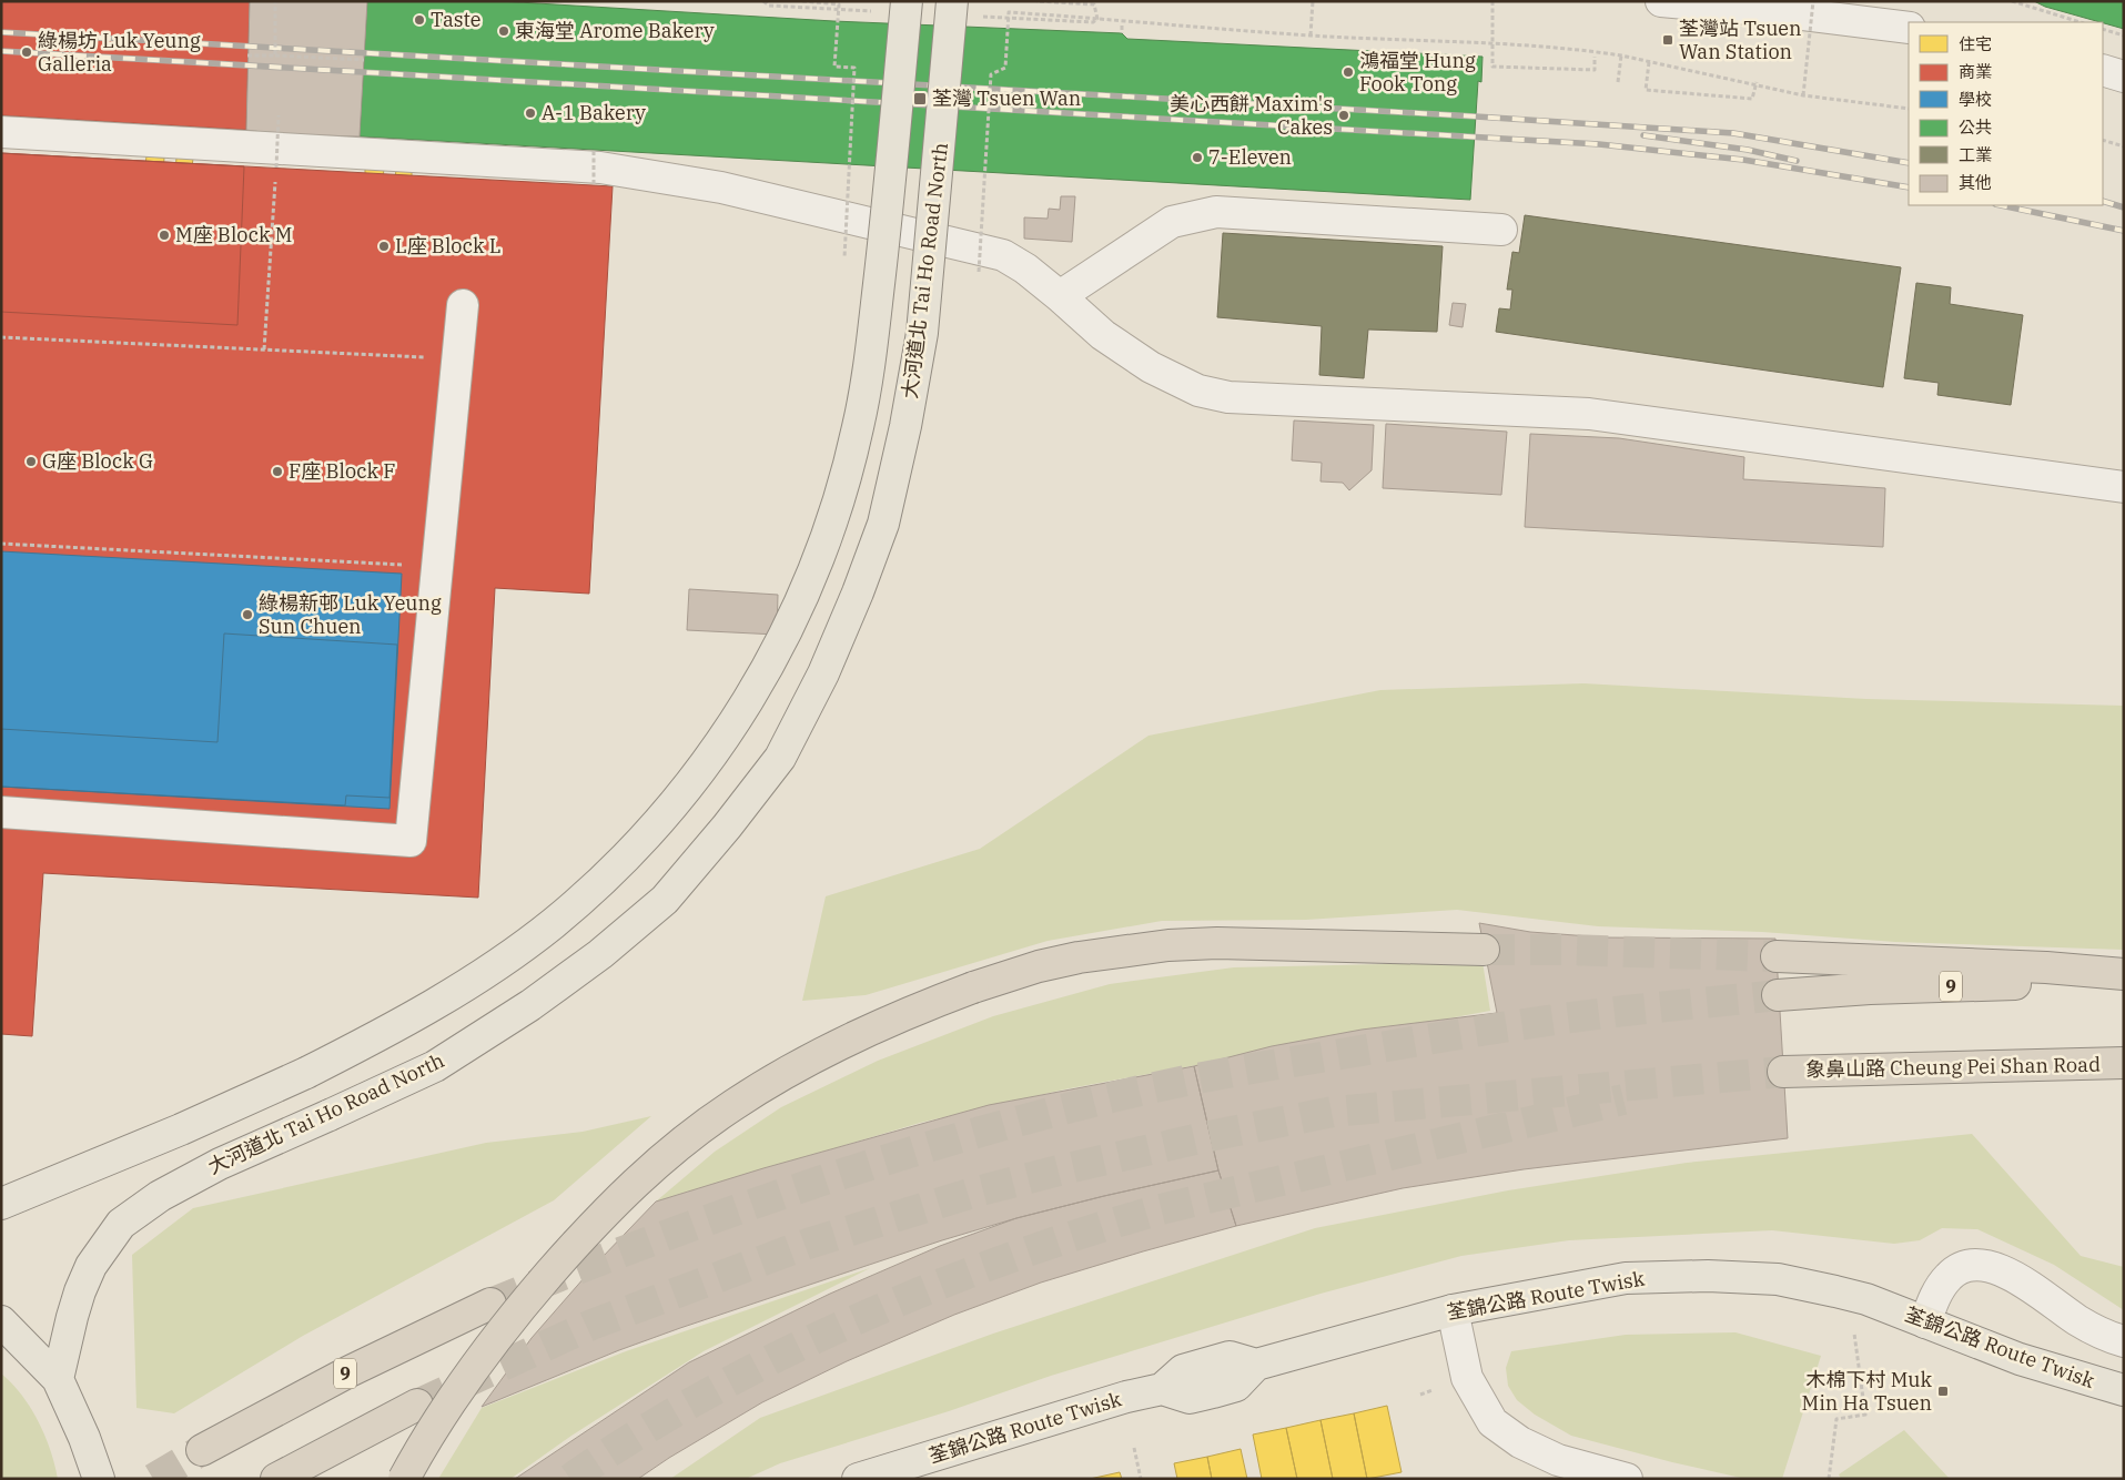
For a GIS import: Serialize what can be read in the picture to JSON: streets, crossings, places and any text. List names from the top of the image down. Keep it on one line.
{"streets":{"highway":["9","象鼻山路 Cheung Pei Shan Road"],"main road":["大河道北 Tai Ho Road North","荃錦公路 Route Twisk"]},"places":{"other":["Taste","東海堂 Arome Bakery","綠楊坊 Luk Yeung Galleria","鴻福堂 Hung Fook Tong","A-1 Bakery","美心西餅 Maxim's Cakes","7-Eleven","M座 Block M","L座 Block L","G座 Block G","F座 Block F","綠楊新邨 Luk Yeung Sun Chuen"],"transit":["荃灣站 Tsuen Wan Station","荃灣 Tsuen Wan","木棉下村 Muk Min Ha Tsuen"]},"legend":["住宅","商業","學校","公共","工業","其他"]}
